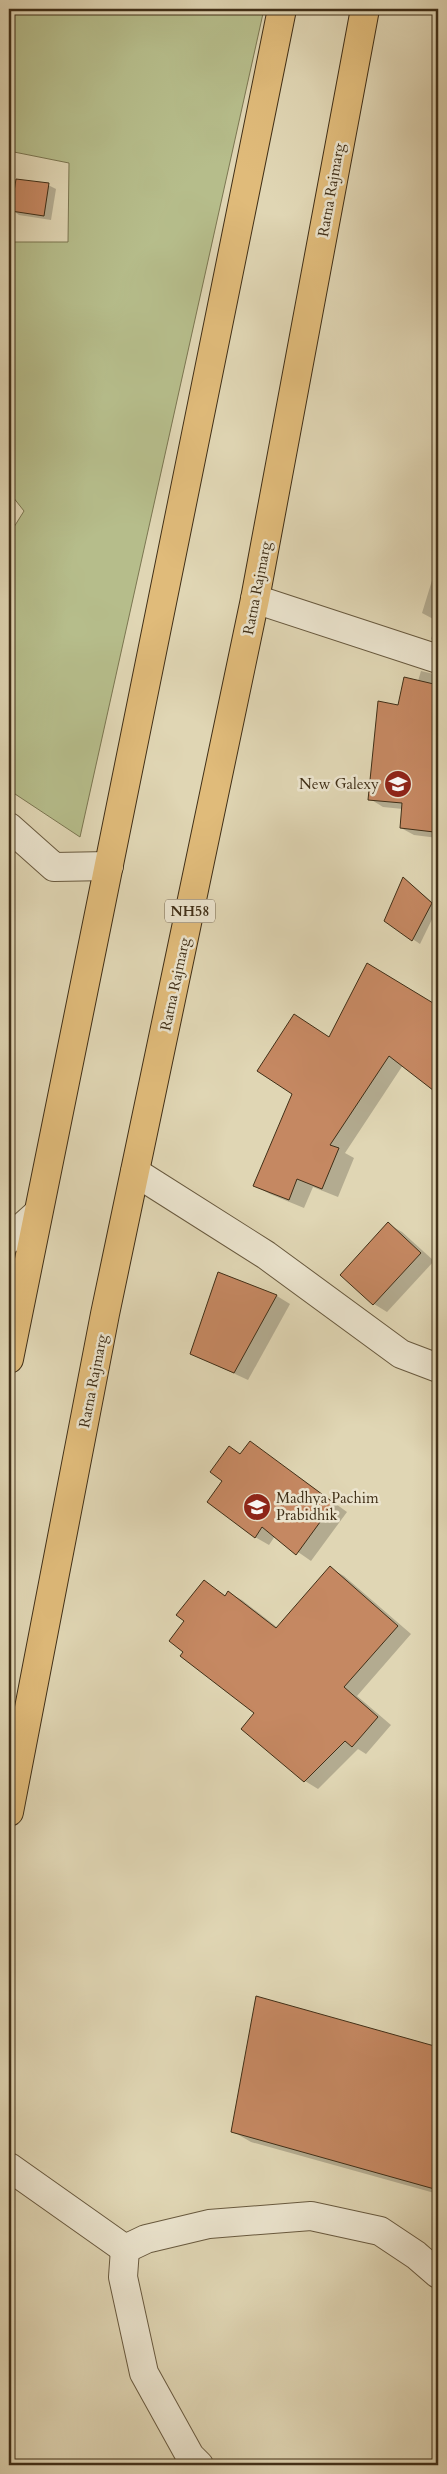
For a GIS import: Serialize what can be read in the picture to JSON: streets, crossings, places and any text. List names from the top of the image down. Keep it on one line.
{"streets":{"highway":["Ratna Rajmarg","NH58"]},"places":{"school or university":["New Galexy","Madhya Pachim Prabidhik"]}}
